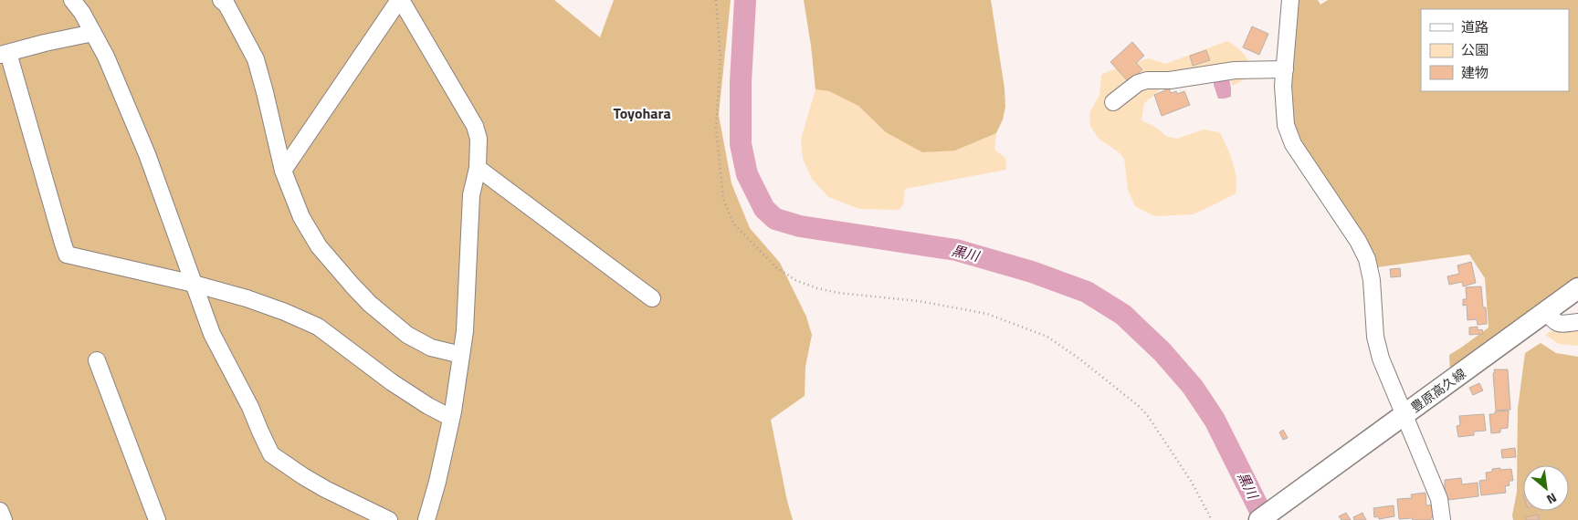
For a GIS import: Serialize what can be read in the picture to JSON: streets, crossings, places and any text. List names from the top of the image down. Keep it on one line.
{"streets":{"main road":["豊原高久線"]},"districts":["Toyohara"],"water":["黒川"],"legend":["道路","公園","建物"],"north":"bottom right"}
